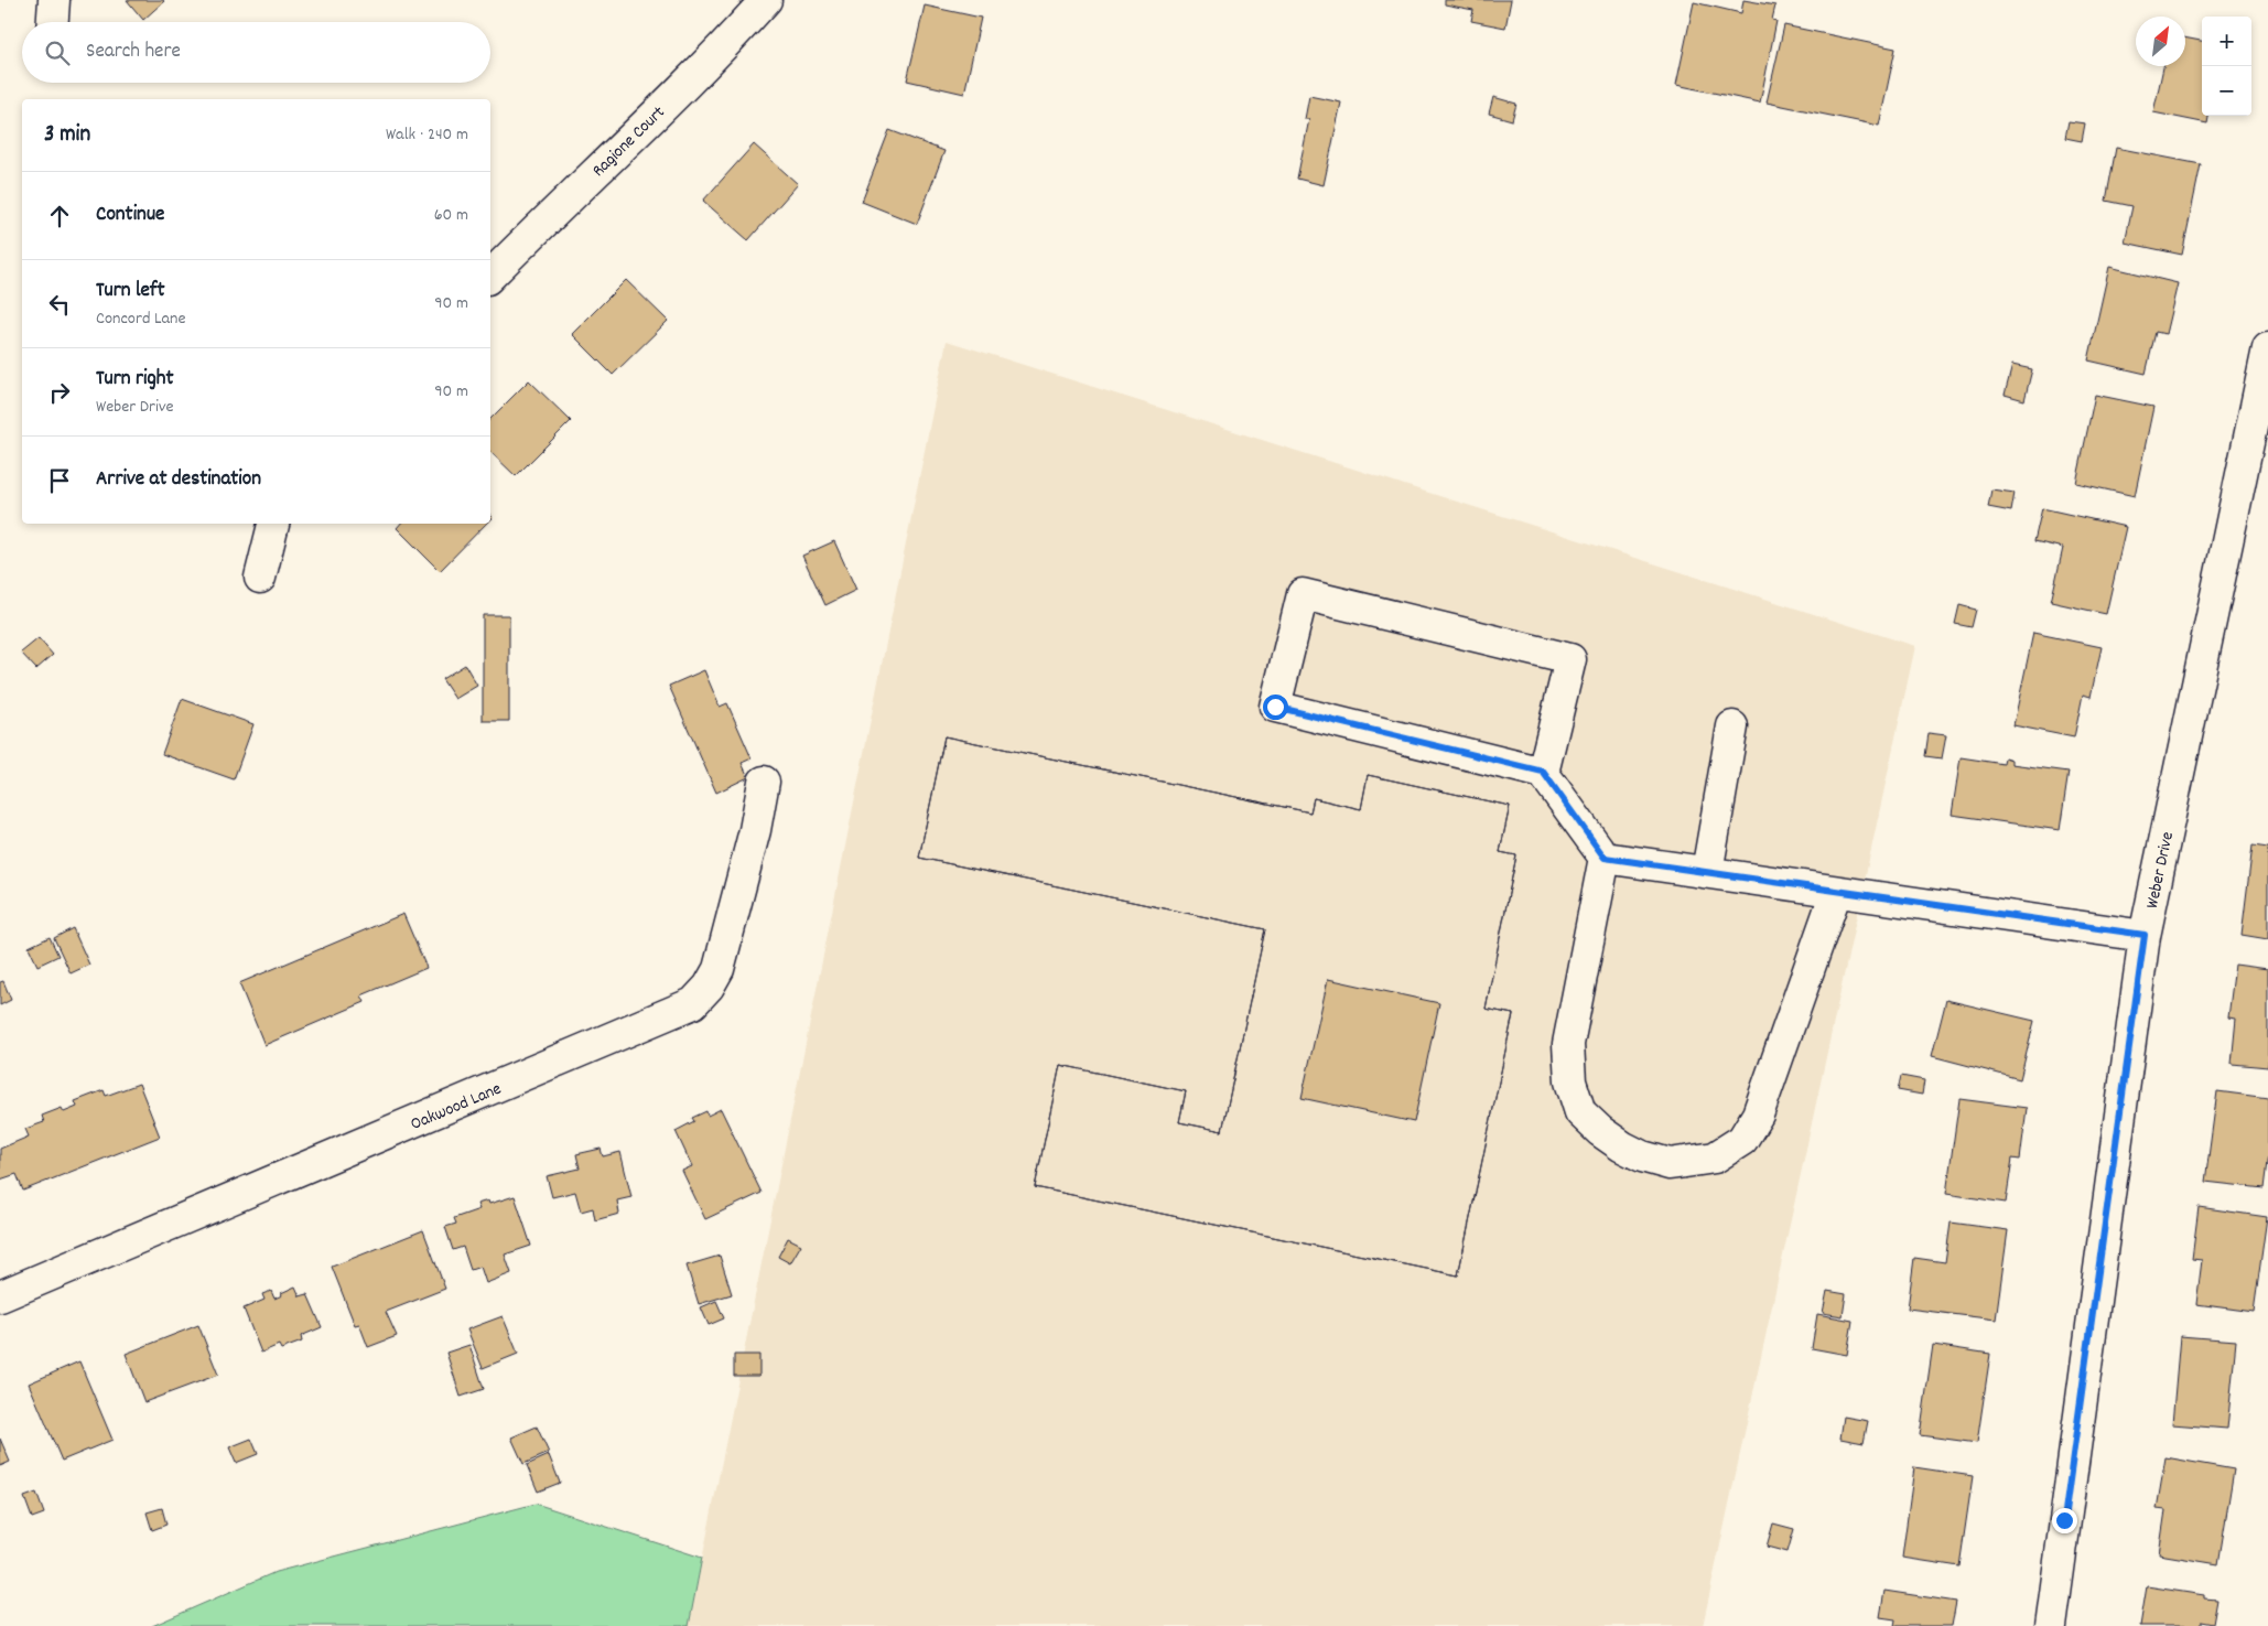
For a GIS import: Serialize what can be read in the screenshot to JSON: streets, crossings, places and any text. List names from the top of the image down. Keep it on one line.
{"streets":{"street":["Ragione Court","Weber Drive","Oakwood Lane"]},"north":"top right","page":{"map_buttons":["+","−"],"search":"Search here","heading":["3 min","Walk · 240 m"],"list":[["Continue","60 m"],["Turn left","Concord Lane","90 m"],["Turn right","Weber Drive","90 m"],"Arrive at destination"]}}
